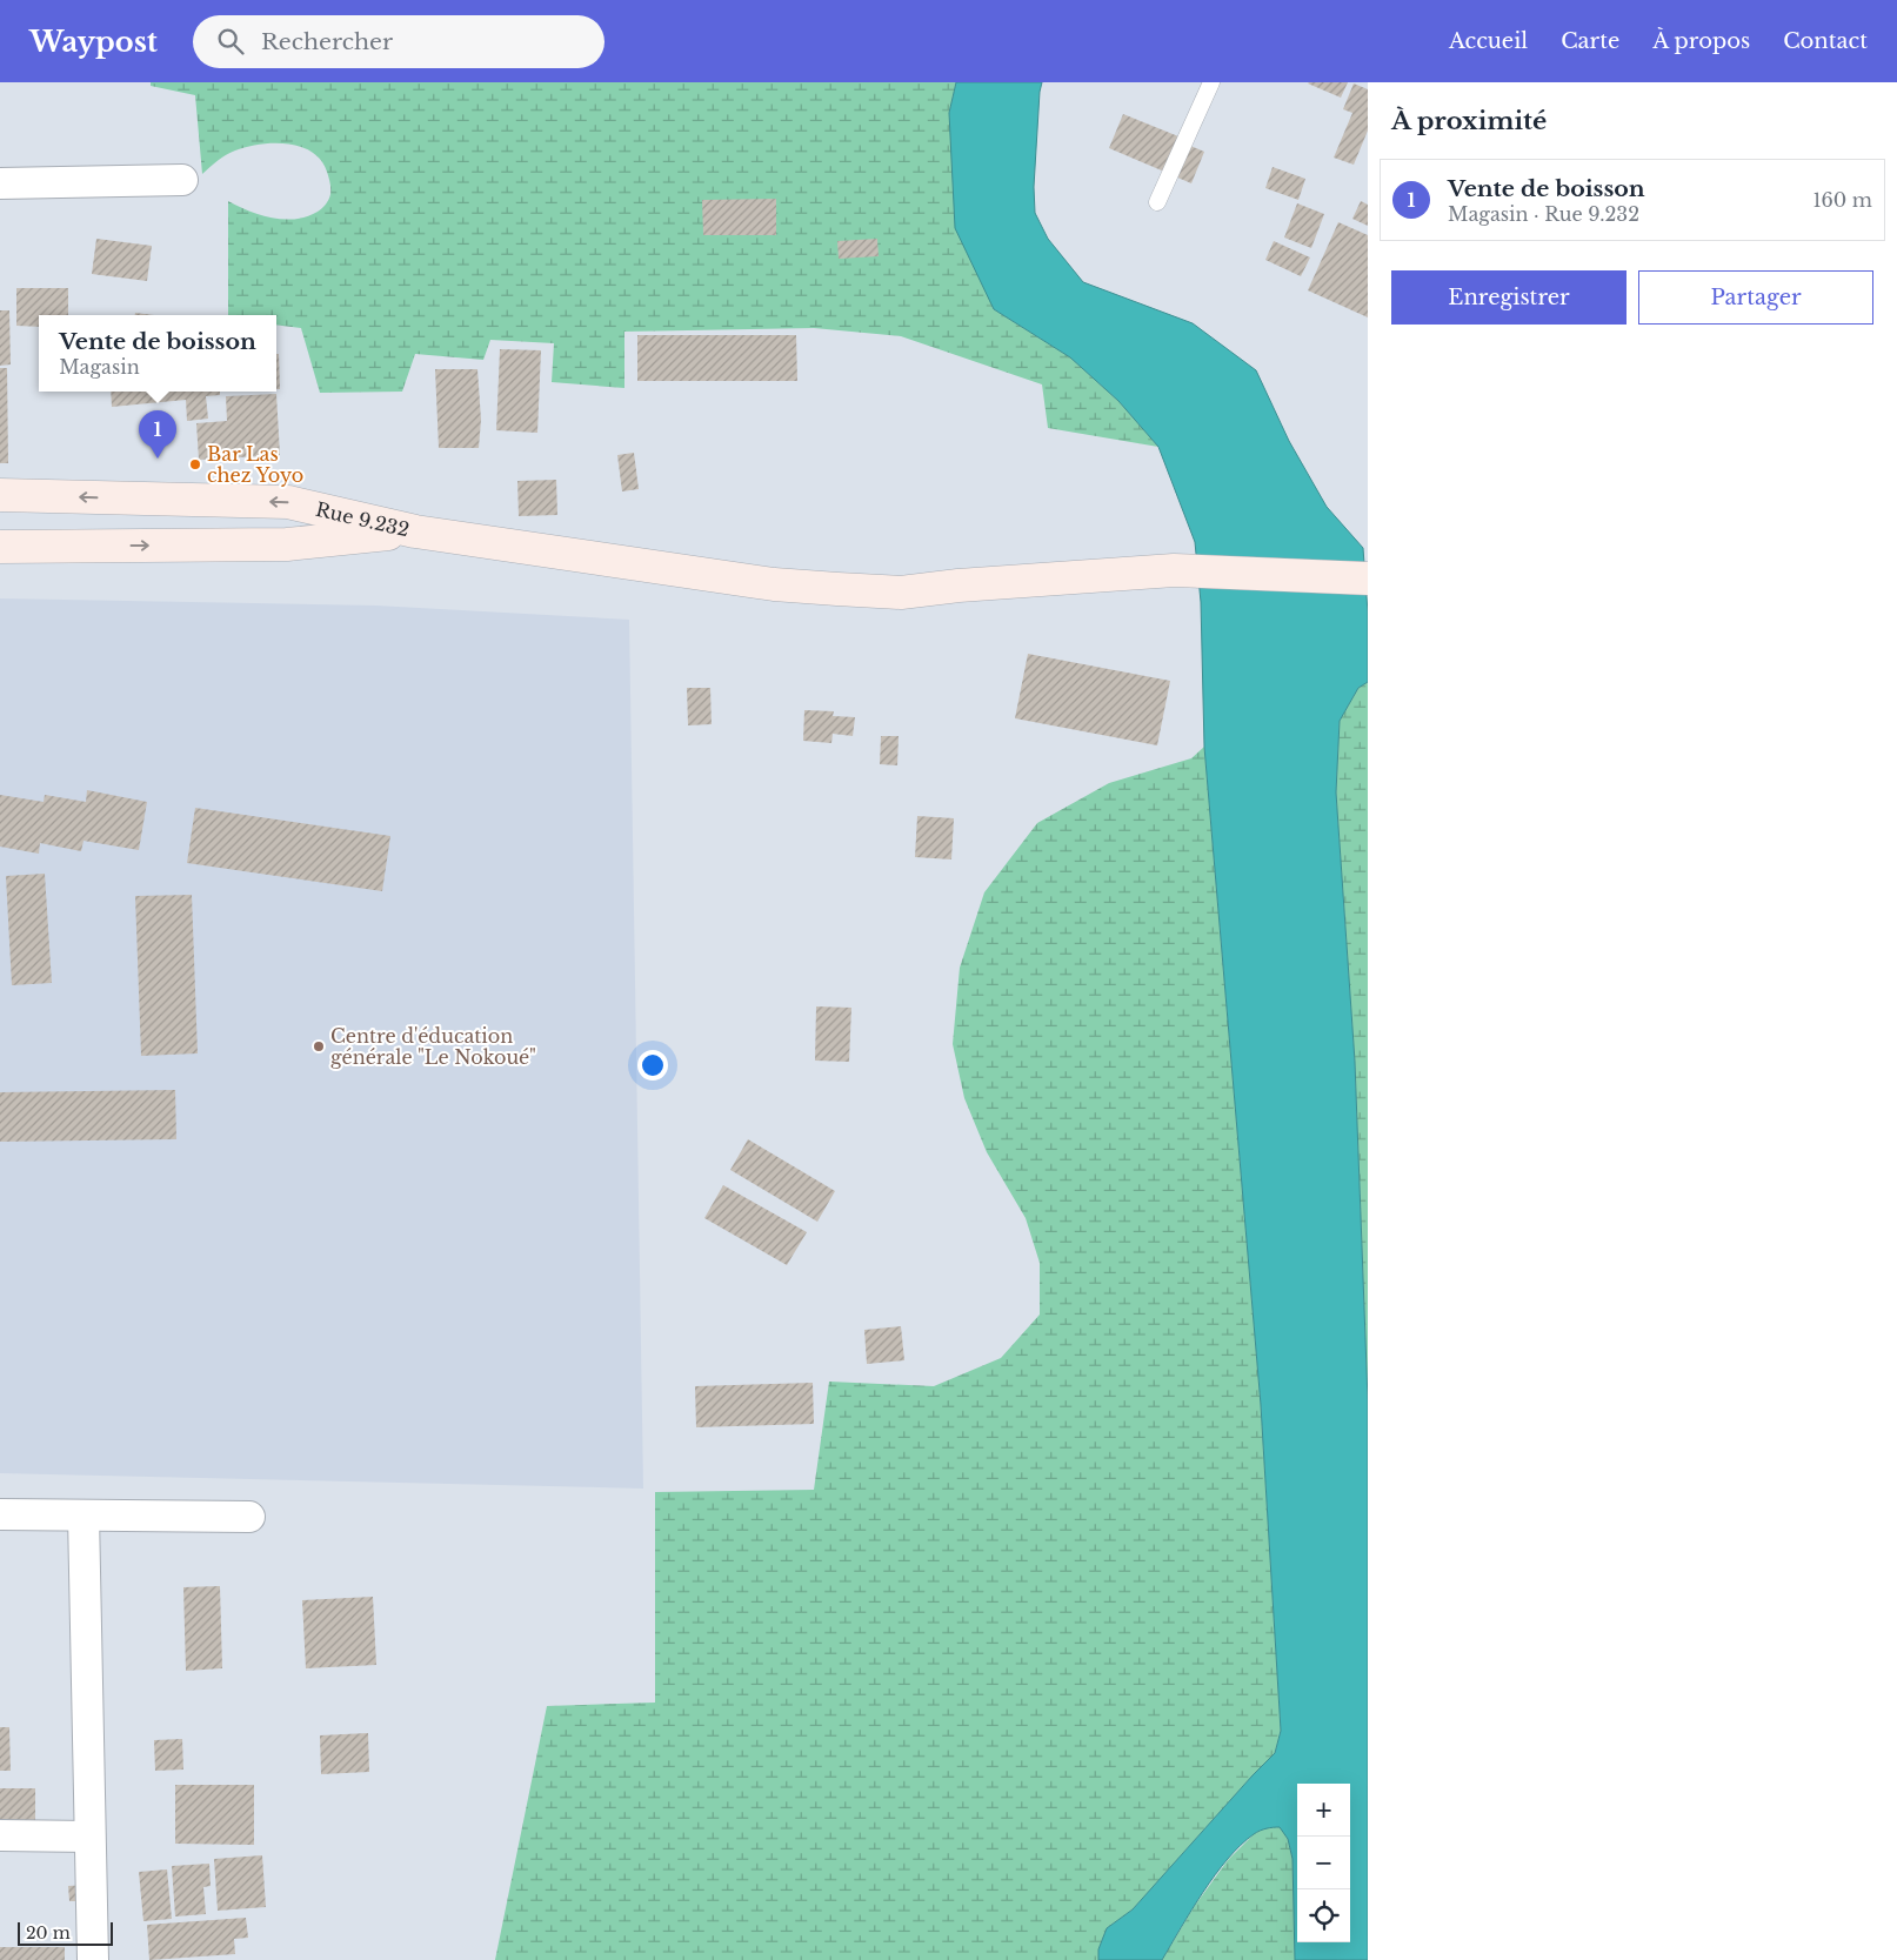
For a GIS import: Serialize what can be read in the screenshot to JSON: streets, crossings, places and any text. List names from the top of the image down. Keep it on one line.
{"streets":{"street":["Rue 9.232"]},"places":["Bar Las chez Yoyo","Centre d'éducation générale \"Le Nokoué\""],"scale_bar":"20 m","page":{"header":"Waypost","search":"Rechercher","nav":["Accueil","Carte","À propos","Contact"],"heading":"À proximité","list":[{"mark":"1","name":"Vente de boisson","note":"Magasin · Rue 9.232","value":"160 m"}],"buttons":["Enregistrer","Partager"],"popup":["Vente de boisson","Magasin"],"pins":"1","map_buttons":["+","−"],"scale":"20 m"}}
